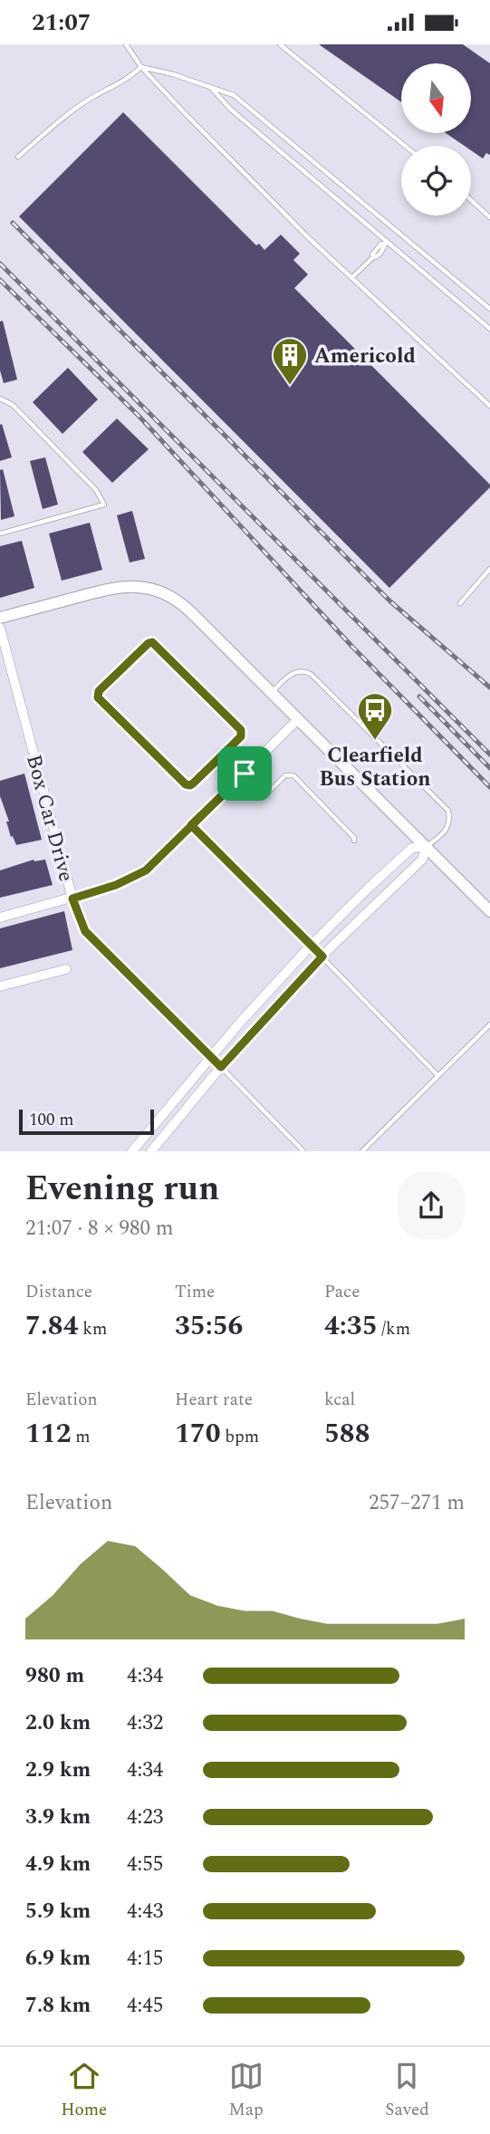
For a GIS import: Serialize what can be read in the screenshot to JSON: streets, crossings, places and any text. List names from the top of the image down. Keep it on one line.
{"streets":{"street":["Box Car Drive"]},"places":{"building":["Americold"],"bus stop":["Clearfield Bus Station"]},"scale_bar":"100 m","north":"bottom","page":{"status":"21:07","scale":"100 m","heading":["Evening run","21:07 · 8 × 980 m"],"stats":[["Distance","7.84 km"],["Time","35:56"],["Pace","4:35 /km"],["Elevation","112 m"],["Heart rate","170 bpm"],["kcal","588"]],"chart":["Elevation","257–271 m"],"list":[{"name":"980 m","note":"4:34"},{"name":"2.0 km","note":"4:32"},{"name":"2.9 km","note":"4:34"},{"name":"3.9 km","note":"4:23"},{"name":"4.9 km","note":"4:55"},{"name":"5.9 km","note":"4:43"},{"name":"6.9 km","note":"4:15"},{"name":"7.8 km","note":"4:45"}],"tabs":["Home","Map","Saved"]}}
